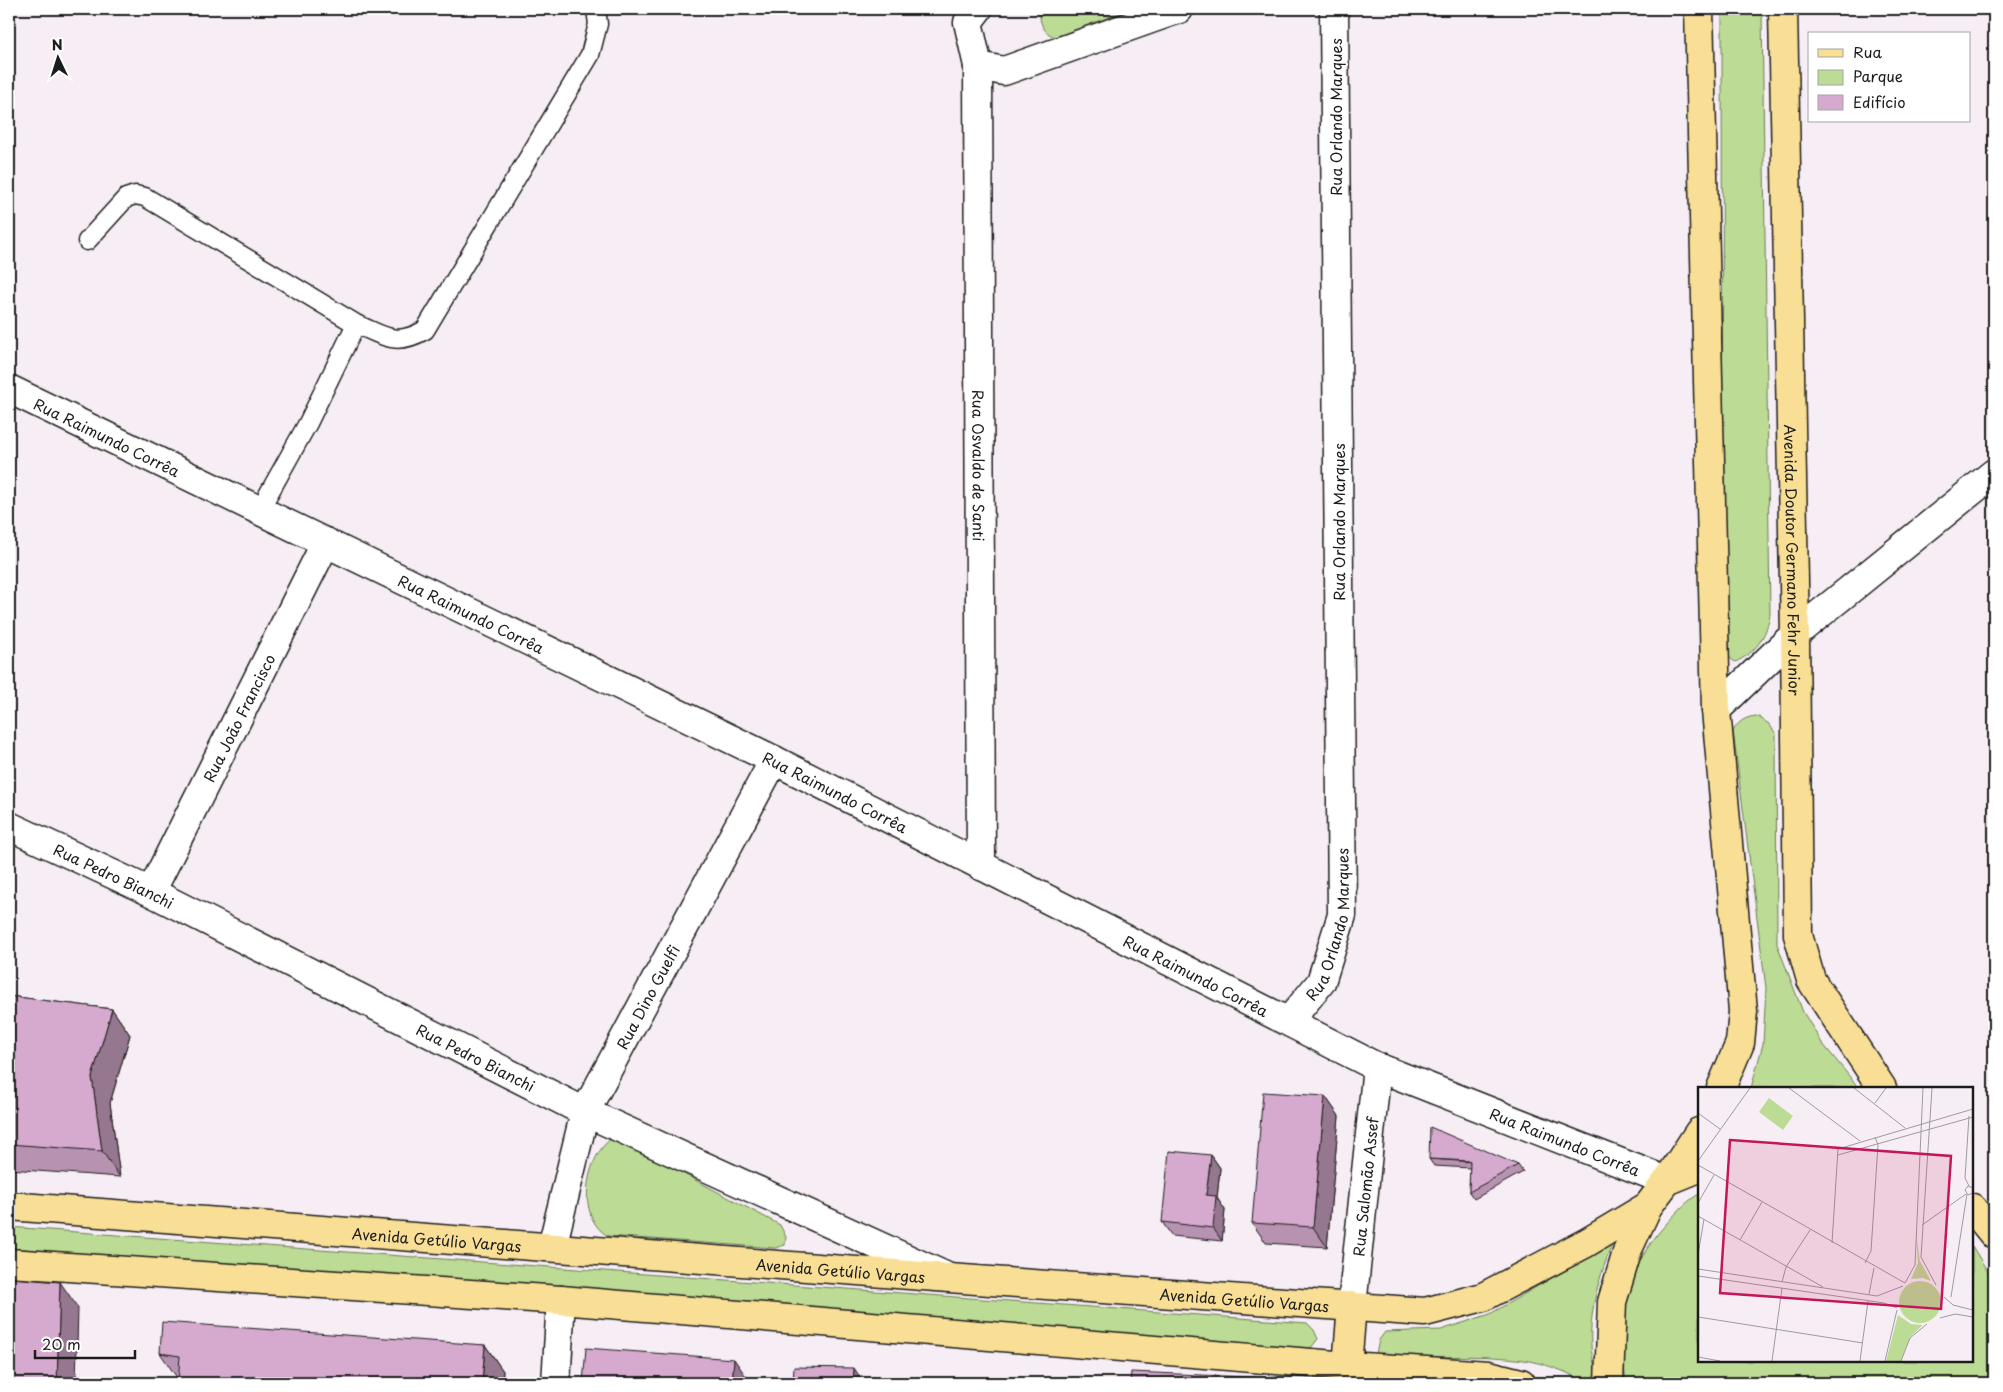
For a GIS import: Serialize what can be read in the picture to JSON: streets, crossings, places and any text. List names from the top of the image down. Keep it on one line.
{"streets":{"main road":["Avenida Doutor Germano Fehr Junior","Avenida Getúlio Vargas"],"street":["Rua Orlando Marques","Rua Raimundo Corrêa","Rua Osvaldo de Santi","Rua João Francisco","Rua Pedro Bianchi","Rua Dino Guelfi","Rua Salomão Assef"]},"crossings":[["Rua Orlando Marques","Rua Raimundo Corrêa"],["Rua Raimundo Corrêa","Rua Osvaldo de Santi"],["Rua Raimundo Corrêa","Rua João Francisco"],["Rua Raimundo Corrêa","Rua Dino Guelfi"],["Rua Raimundo Corrêa","Rua Salomão Assef"],["Rua João Francisco","Rua Pedro Bianchi"],["Rua Pedro Bianchi","Rua Dino Guelfi"],["Rua Pedro Bianchi","Avenida Getúlio Vargas"],["Rua Dino Guelfi","Avenida Getúlio Vargas"],["Rua Salomão Assef","Avenida Getúlio Vargas"]],"legend":["Rua","Parque","Edifício"],"scale_bar":"20 m","north":"top"}
